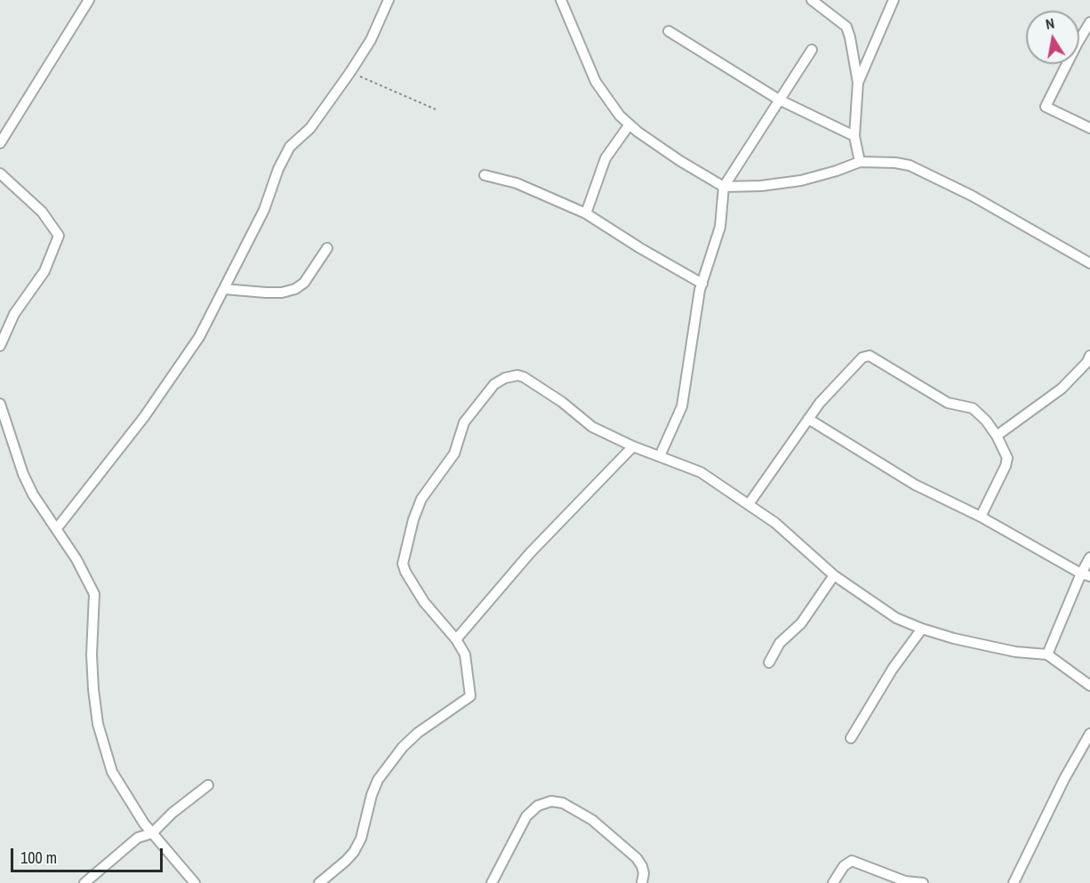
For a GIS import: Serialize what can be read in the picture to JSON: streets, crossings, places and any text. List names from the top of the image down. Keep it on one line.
{"scale_bar":"100 m","north":"top"}
